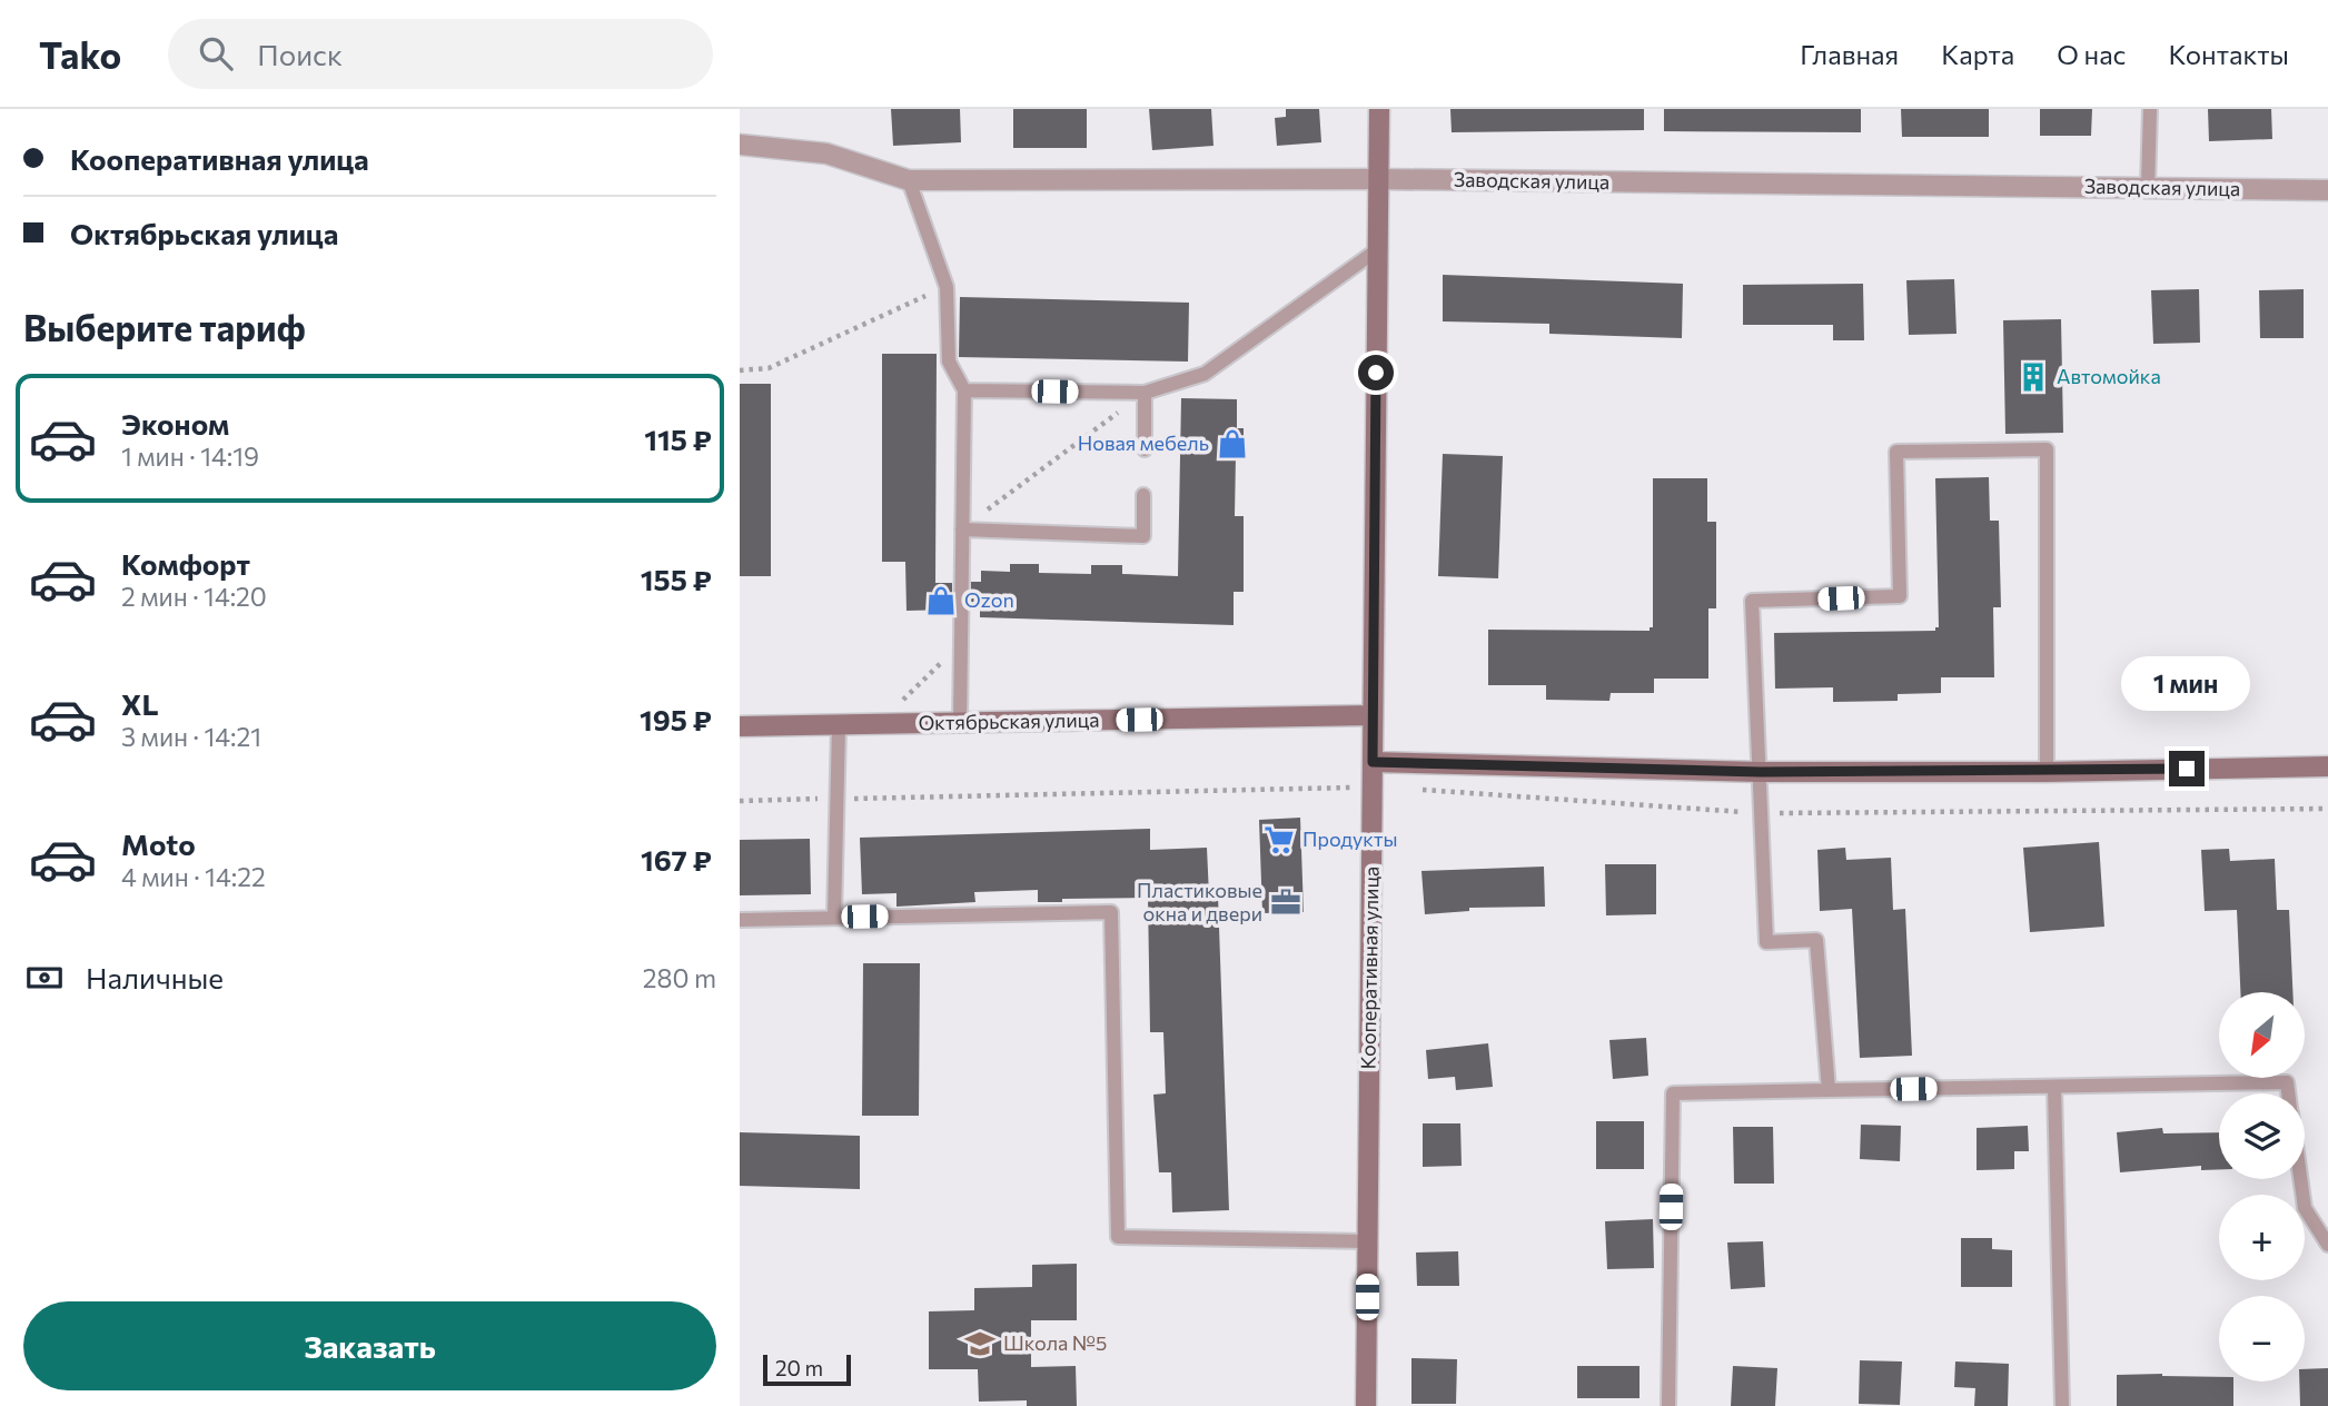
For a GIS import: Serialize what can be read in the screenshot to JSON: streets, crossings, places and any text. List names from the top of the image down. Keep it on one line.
{"streets":{"street":["Заводская улица","Октябрьская улица","Кооперативная улица"]},"crossings":[["Заводская улица","Кооперативная улица"],["Октябрьская улица","Кооперативная улица"]],"places":{"building":["Автомойка"],"shop":["Новая мебель","Ozon"],"supermarket":["Продукты"],"office":["Пластиковые окна и двери"],"school or university":["Школа №5"]},"scale_bar":"20 m","north":"bottom left","page":{"header":"Tako","search":"Поиск","nav":["Главная","Карта","О нас","Контакты"],"banner":["Кооперативная улица","Октябрьская улица"],"heading":"Выберите тариф","list":[{"name":"Эконом","note":"1 мин · 14:19","value":"115 ₽"},{"name":"Комфорт","note":"2 мин · 14:20","value":"155 ₽"},{"name":"XL","note":"3 мин · 14:21","value":"195 ₽"},{"name":"Moto","note":"4 мин · 14:22","value":"167 ₽"}],"bubble":"1 мин","pay":["Наличные","280 m"],"map_buttons":["+","−"],"buttons":"Заказать","scale":"20 m"}}
